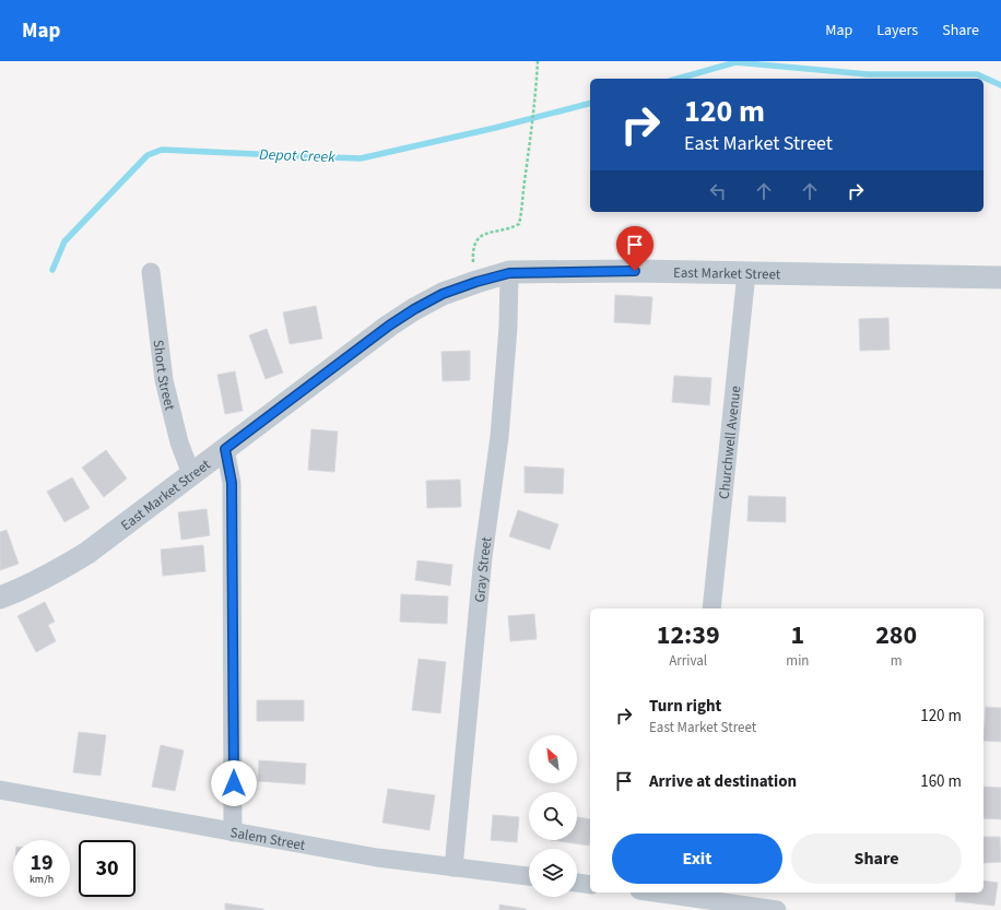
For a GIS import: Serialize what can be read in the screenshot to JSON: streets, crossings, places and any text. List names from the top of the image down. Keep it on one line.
{"streets":{"street":["East Market Street","Short Street","Churchwell Avenue","Gray Street","Salem Street"]},"crossings":[["East Market Street","Short Street"],["East Market Street","Churchwell Avenue"],["East Market Street","Gray Street"],["Gray Street","Salem Street"]],"water":["Depot Creek"],"north":"top left","page":{"header":"Map","nav":["Map","Layers","Share"],"turn":["120 m","East Market Street"],"eta":["12:39","Arrival","1","min","280","m"],"list":[{"name":"Turn right","note":"East Market Street","value":"120 m"},{"name":"Arrive at destination","value":"160 m"}],"buttons":["Exit","Share"],"speed":"19 km/h","limit":"30"}}
